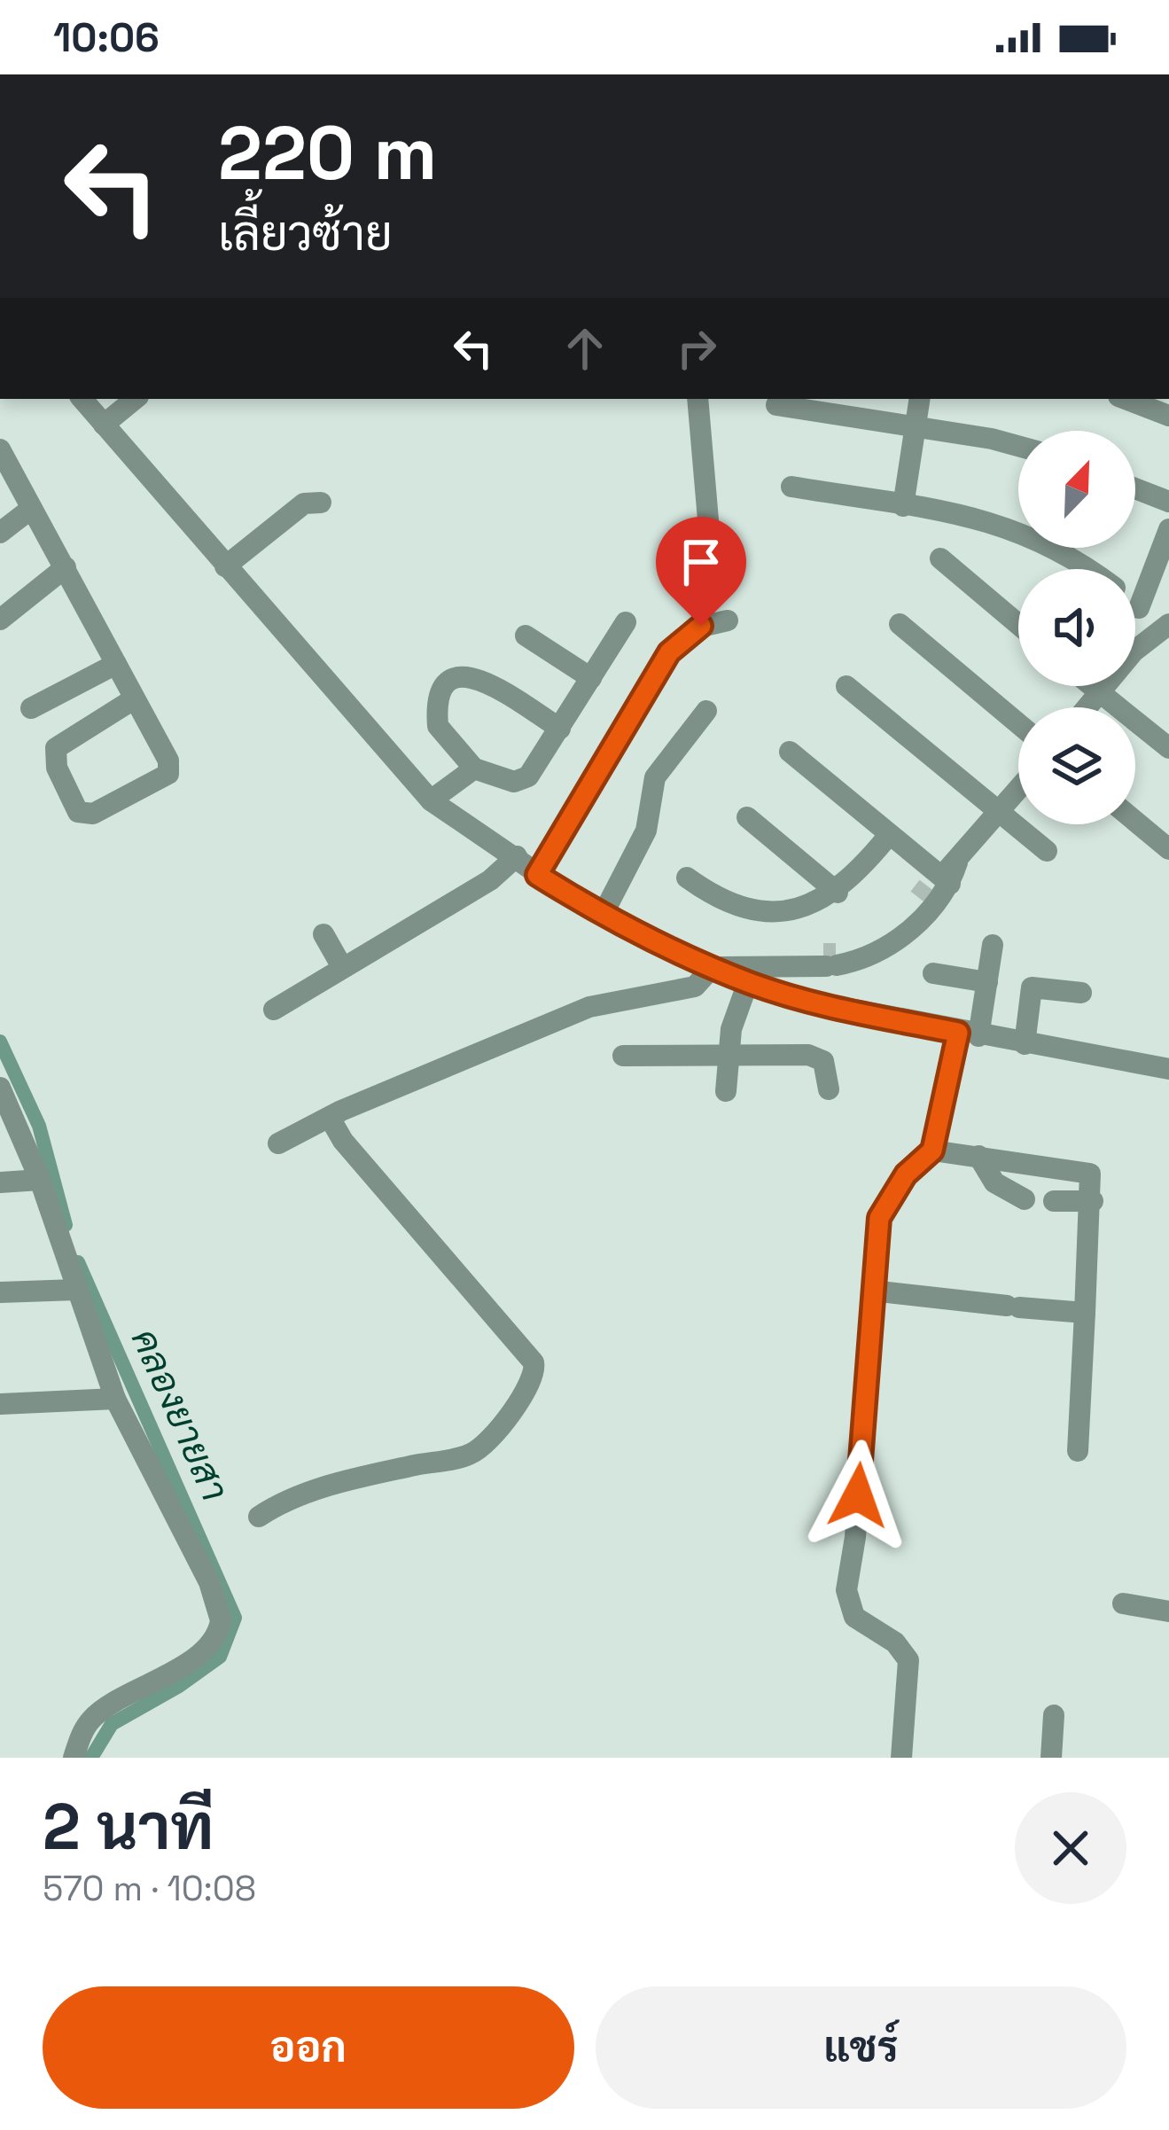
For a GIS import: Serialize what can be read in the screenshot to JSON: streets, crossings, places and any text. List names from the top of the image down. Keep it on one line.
{"water":["คลองยายสา"],"north":"top right","page":{"status":"10:06","turn":["220 m","เลี้ยวซ้าย"],"heading":["2 นาที","570 m · 10:08"],"buttons":["ออก","แชร์"]}}
